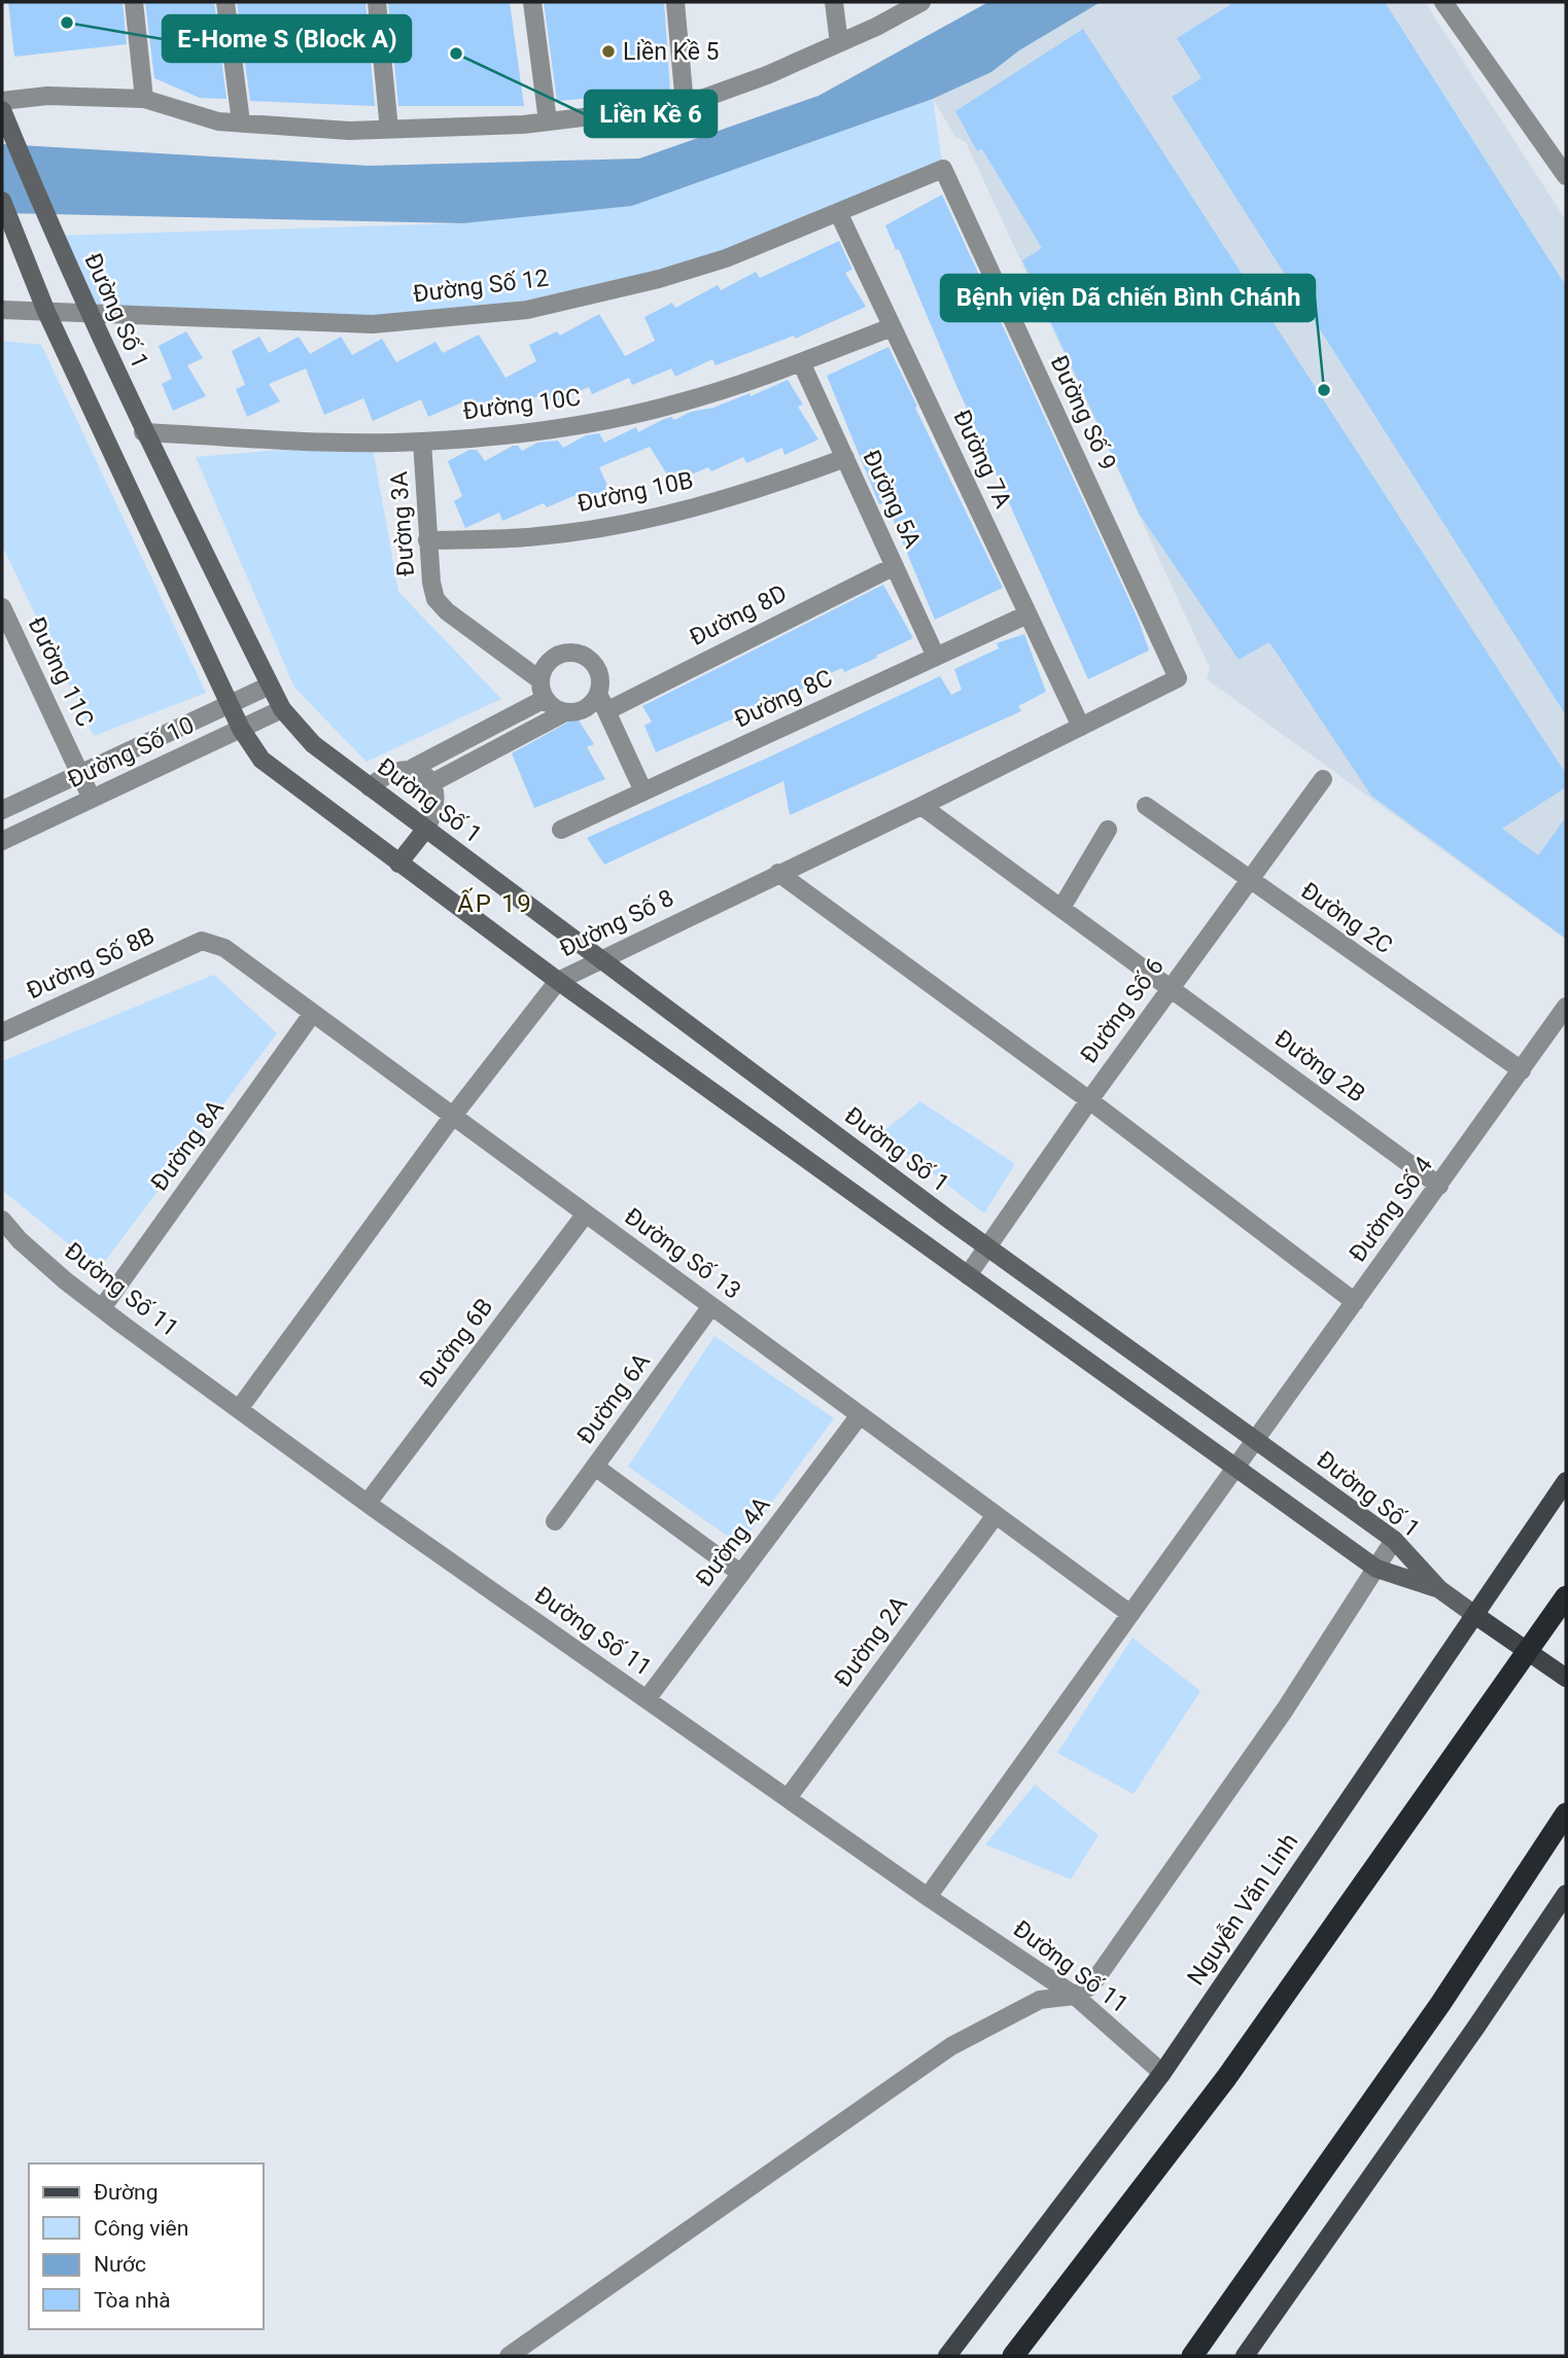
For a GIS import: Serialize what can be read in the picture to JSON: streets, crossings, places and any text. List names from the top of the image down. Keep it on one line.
{"streets":{"main road":["Nguyễn Văn Linh"],"street":["Đường Số 12","Đường Số 1","Đường 10C","Đường Số 9","Đường 7A","Đường 10B","Đường 5A","Đường 3A","Đường 8D","Đường 11C","Đường 8C","Đường Số 10","Đường 2C","Đường Số 8","Đường Số 8B","Đường Số 6","Đường 2B","Đường 8A","Đường Số 4","Đường Số 13","Đường Số 11","Đường 6B","Đường 6A","Đường 4A","Đường 2A"]},"crossings":[["Đường Số 12","Đường Số 1"],["Đường Số 12","Đường Số 9"],["Đường Số 12","Đường 7A"],["Đường Số 1","Đường 10C"],["Đường Số 1","Đường Số 10"],["Đường Số 1","Đường Số 8"],["Đường Số 1","Đường Số 6"],["Đường Số 1","Đường Số 4"],["Đường 10C","Đường 7A"],["Đường 10C","Đường 5A"],["Đường 10C","Đường 3A"],["Đường Số 9","Đường Số 8"],["Đường 7A","Đường 8C"],["Đường 7A","Đường Số 8"],["Đường 10B","Đường 5A"],["Đường 10B","Đường 3A"],["Đường 5A","Đường 8D"],["Đường 5A","Đường 8C"],["Đường 3A","Đường 8D"],["Đường 11C","Đường Số 10"],["Đường 2C","Đường Số 6"],["Đường 2C","Đường Số 4"],["Đường Số 8","Đường 2B"],["Đường Số 8","Đường Số 13"],["Đường Số 8","Đường Số 11"],["Đường Số 8B","Đường Số 13"],["Đường Số 6","Đường 2B"],["Đường 2B","Đường Số 4"],["Đường 8A","Đường Số 13"],["Đường 8A","Đường Số 11"],["Đường Số 4","Đường Số 13"],["Đường Số 4","Đường Số 11"],["Đường Số 13","Đường 6B"],["Đường Số 13","Đường 6A"],["Đường Số 13","Đường 4A"],["Đường Số 13","Đường 2A"],["Đường Số 11","Đường 6B"],["Đường Số 11","Đường 4A"],["Đường Số 11","Đường 2A"],["Đường Số 11","Nguyễn Văn Linh"]],"districts":["ẤP 19"],"places":["E-Home S (Block A)","Liền Kề 5","Liền Kề 6","Bệnh viện Dã chiến Bình Chánh"],"legend":["Đường","Công viên","Nước","Tòa nhà"]}
